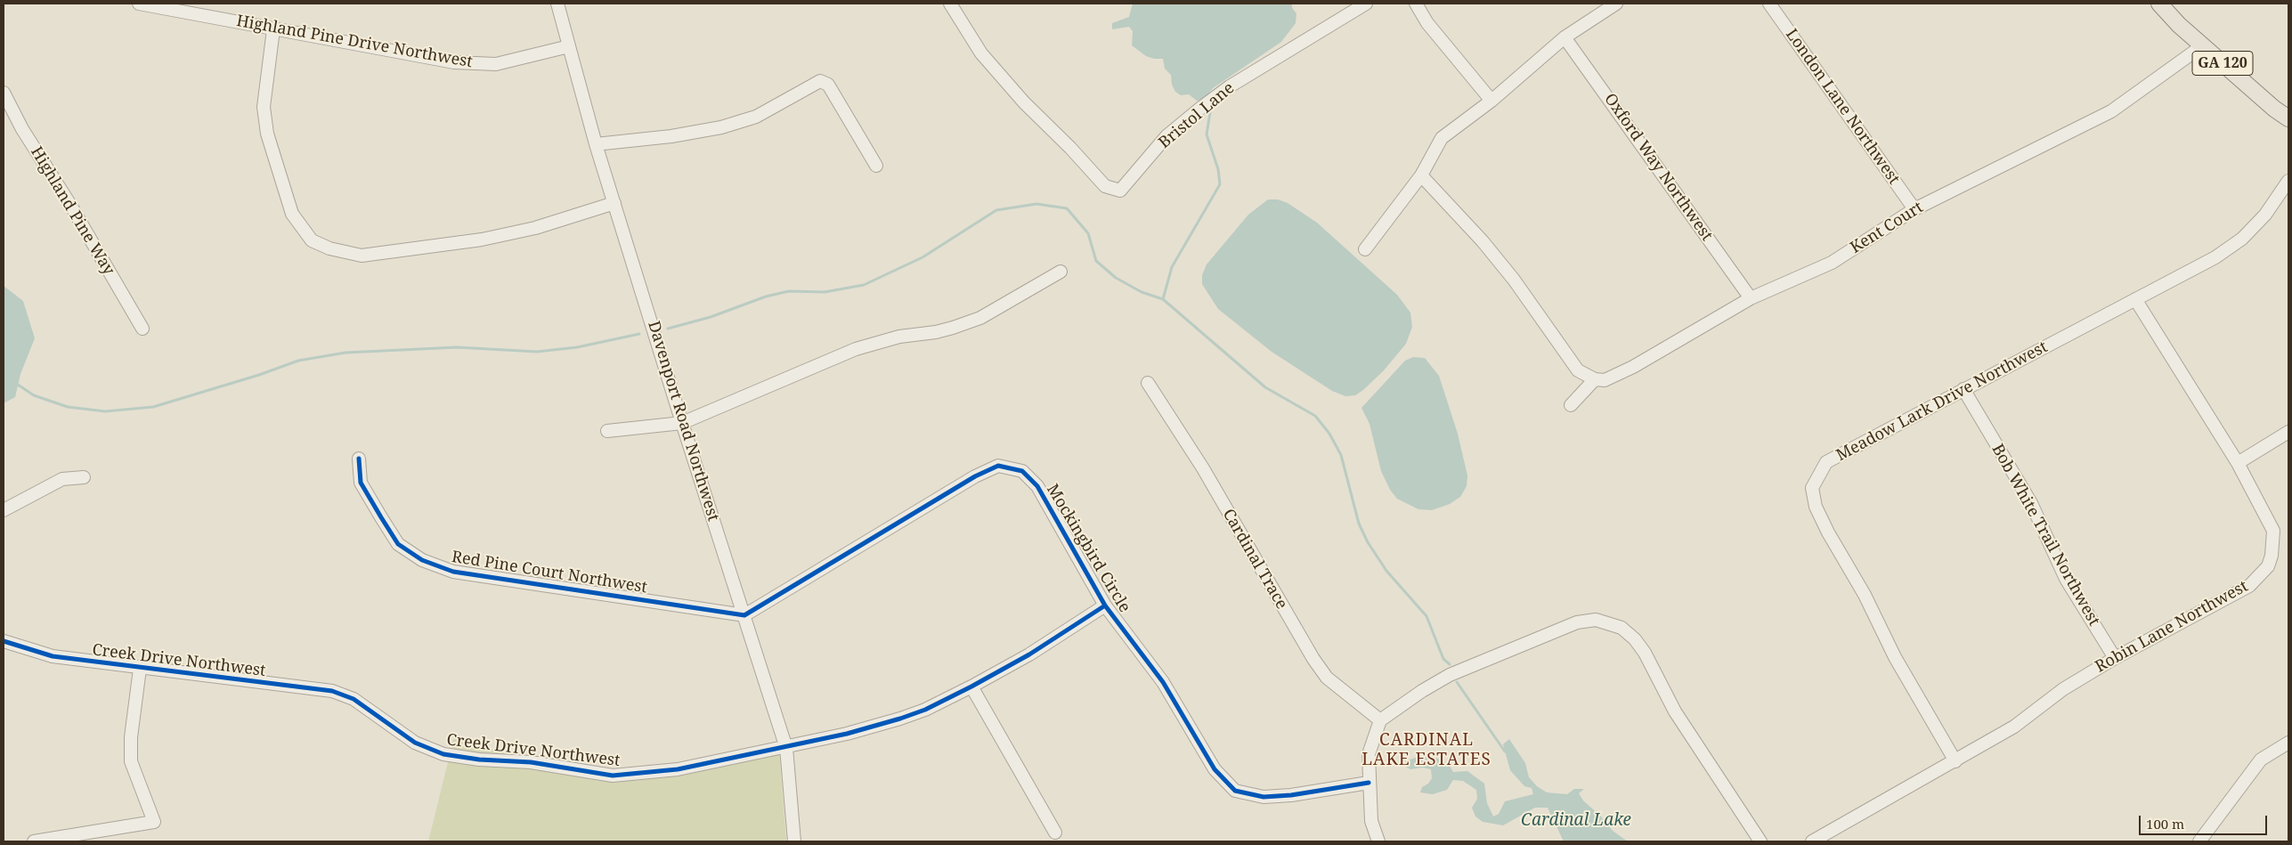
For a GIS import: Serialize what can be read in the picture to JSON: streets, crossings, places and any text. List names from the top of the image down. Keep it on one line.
{"streets":{"main road":["GA 120"],"street":["Highland Pine Drive Northwest","London Lane Northwest","Bristol Lane","Oxford Way Northwest","Highland Pine Way","Kent Court","Meadow Lark Drive Northwest","Davenport Road Northwest","Bob White Trail Northwest","Mockingbird Circle","Cardinal Trace","Red Pine Court Northwest","Robin Lane Northwest","Creek Drive Northwest"]},"crossings":[["Highland Pine Drive Northwest","Davenport Road Northwest"],["GA 120","Kent Court"],["London Lane Northwest","Kent Court"],["Oxford Way Northwest","Kent Court"],["Meadow Lark Drive Northwest","Bob White Trail Northwest"],["Meadow Lark Drive Northwest","Robin Lane Northwest"],["Davenport Road Northwest","Mockingbird Circle"],["Davenport Road Northwest","Red Pine Court Northwest"],["Davenport Road Northwest","Creek Drive Northwest"],["Bob White Trail Northwest","Robin Lane Northwest"],["Mockingbird Circle","Red Pine Court Northwest"],["Mockingbird Circle","Creek Drive Northwest"]],"districts":["CARDINAL LAKE ESTATES"],"water":["Cardinal Lake"],"scale_bar":"100 m"}
